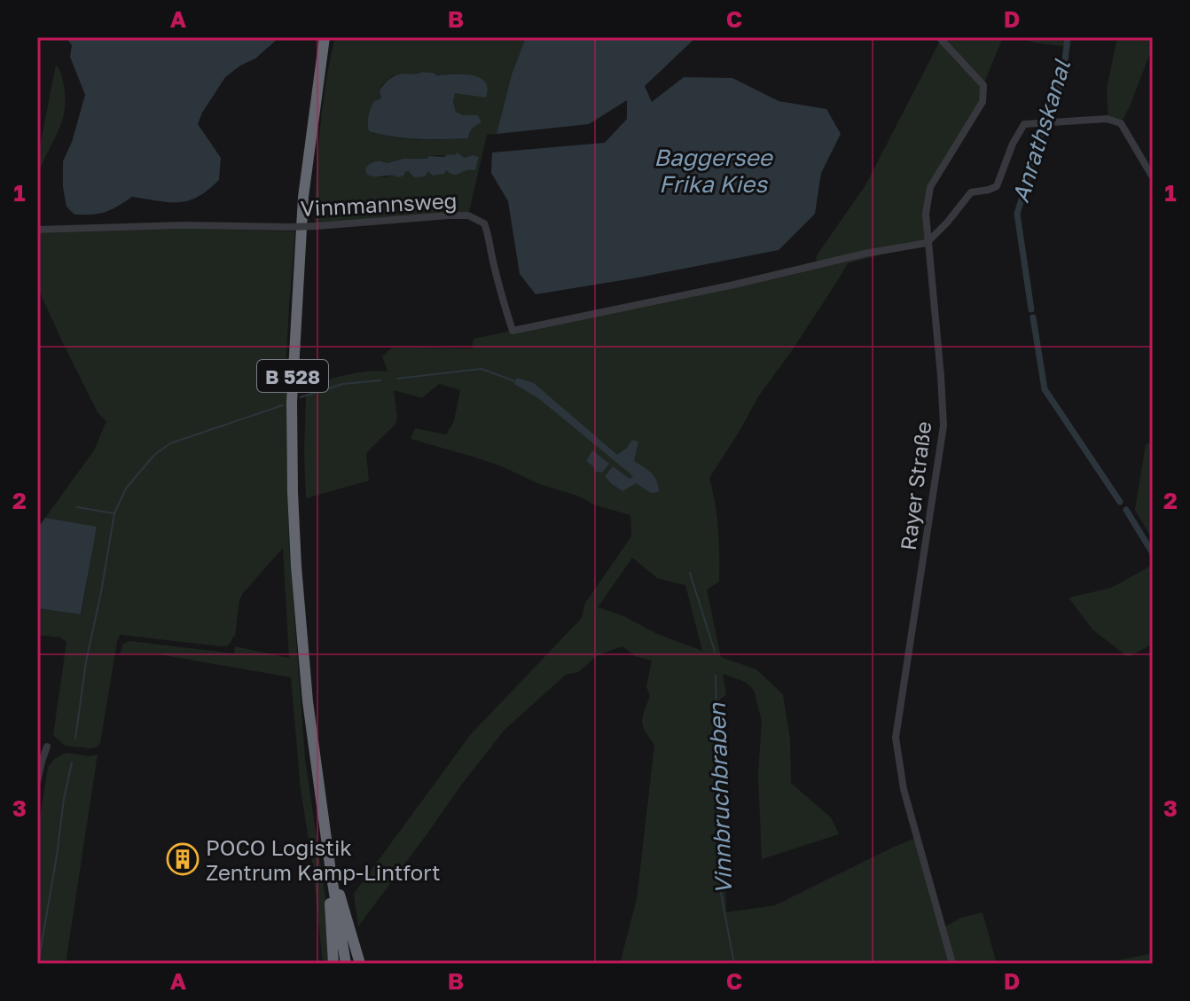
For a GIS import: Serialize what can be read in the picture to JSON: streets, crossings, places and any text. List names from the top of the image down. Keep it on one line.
{"streets":{"highway":["B 528"],"street":["Vinnmannsweg","Rayer Straße"]},"crossings":[["Vinnmannsweg","Rayer Straße"]],"water":["Anrathskanal","Baggersee Frika Kies","Vinnbruchbraben"],"places":{"building":["POCO Logistik Zentrum Kamp-Lintfort"]},"grid":{"columns":["A","B","C","D"],"rows":["1","2","3"]}}
